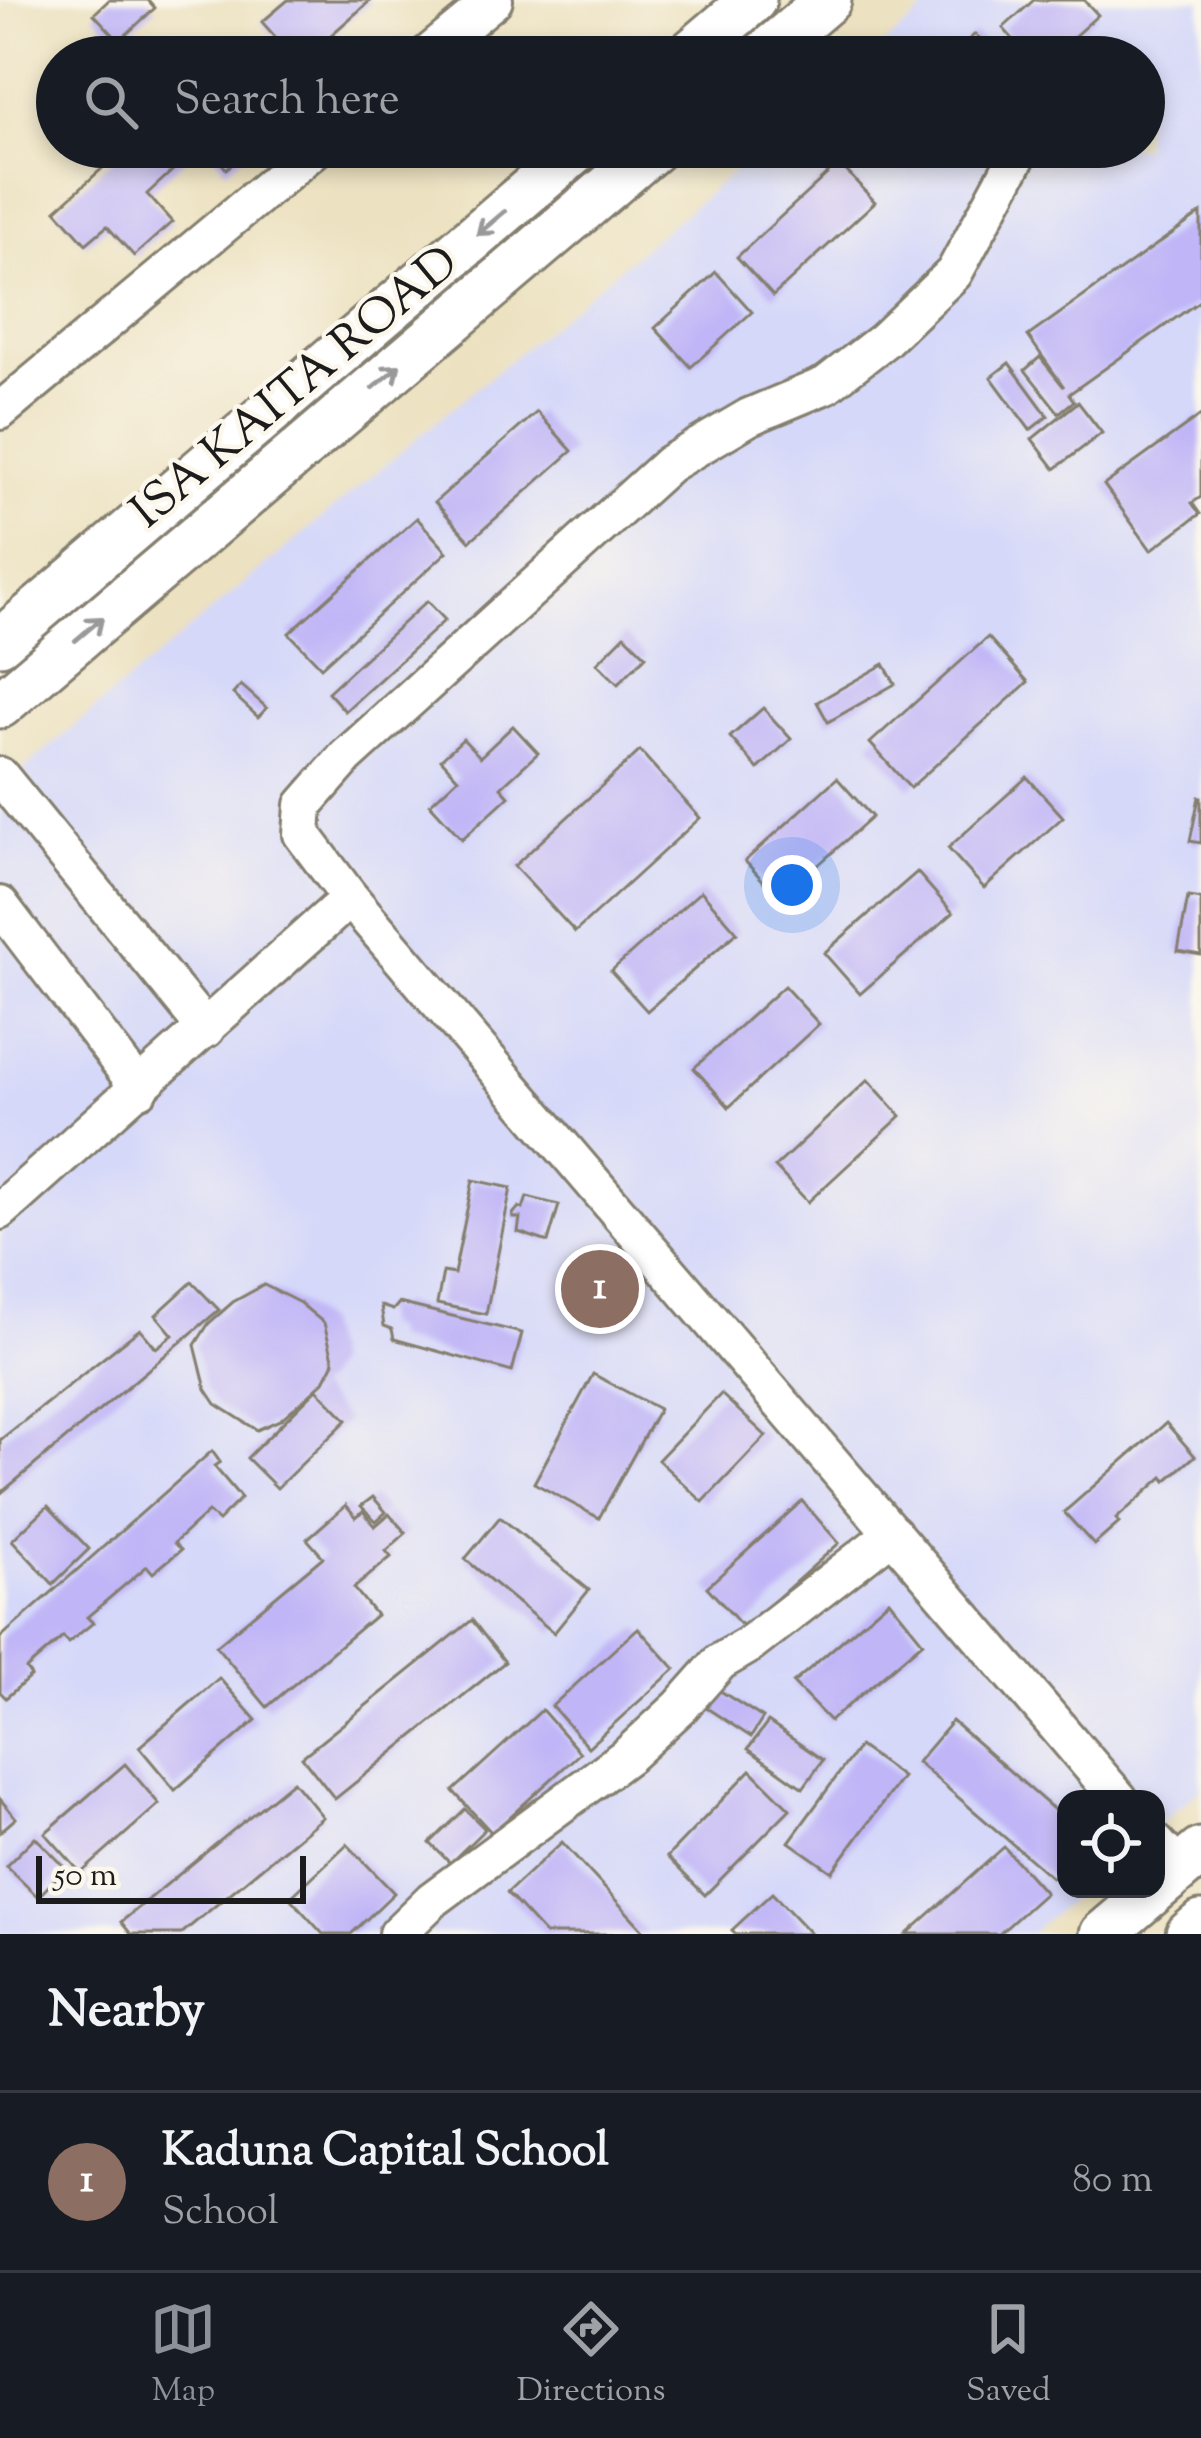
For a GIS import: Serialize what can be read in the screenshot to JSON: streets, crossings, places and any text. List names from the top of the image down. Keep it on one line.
{"streets":{"main road":["ISA KAITA ROAD"]},"scale_bar":"50 m","page":{"search":"Search here","pins":"1","scale":"50 m","heading":"Nearby","list":[{"mark":"1","name":"Kaduna Capital School","note":"School","value":"80 m"}],"nav":["Map","Directions","Saved"]}}
